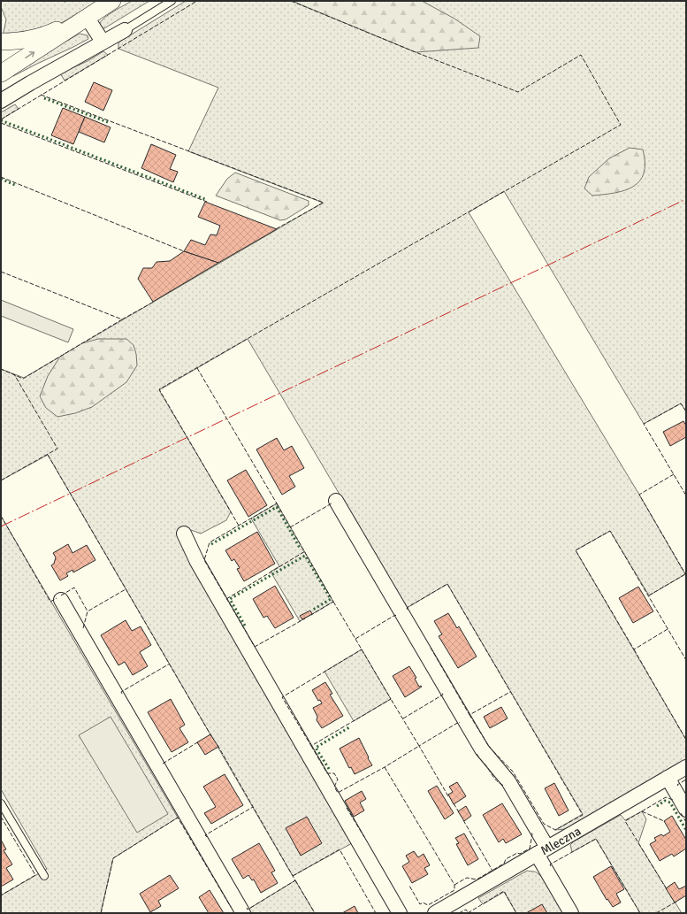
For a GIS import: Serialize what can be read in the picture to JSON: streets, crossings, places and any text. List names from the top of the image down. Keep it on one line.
{"streets":{"street":["Mleczna"]}}
